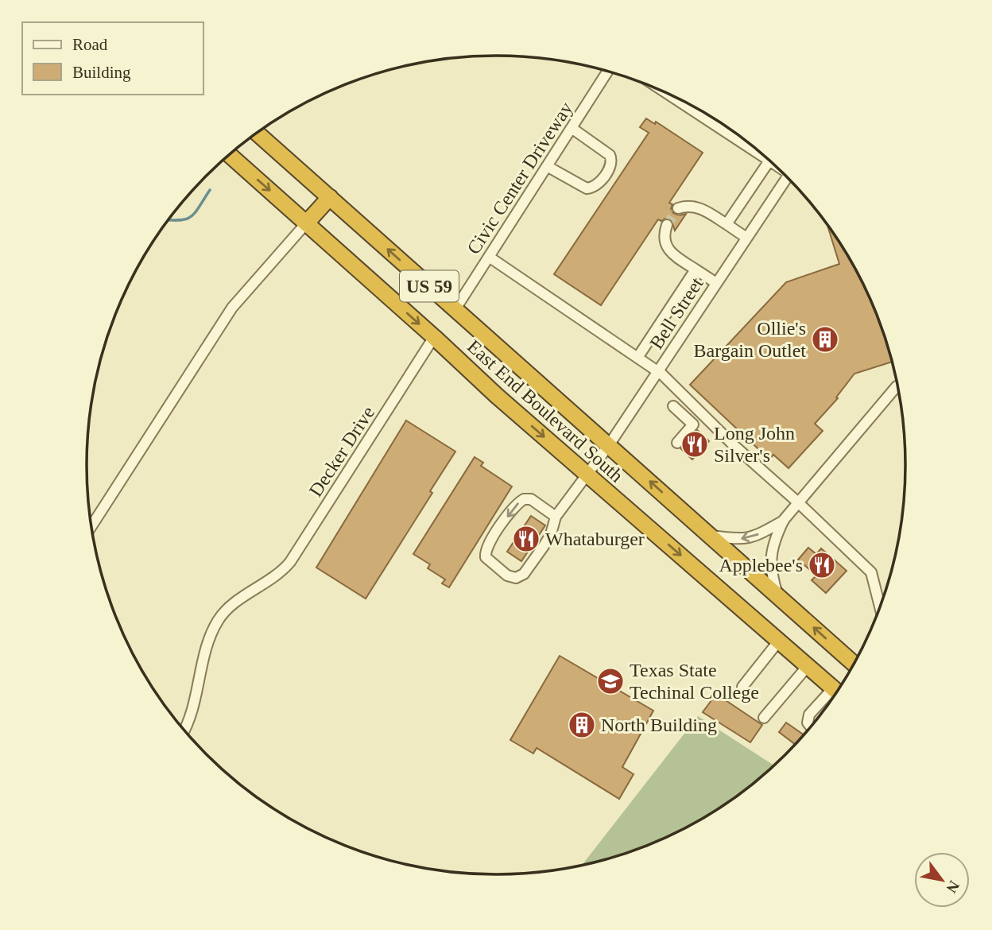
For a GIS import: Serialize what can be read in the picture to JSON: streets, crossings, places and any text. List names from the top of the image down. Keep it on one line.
{"streets":{"highway":["US 59","East End Boulevard South"],"street":["Civic Center Driveway","Bell Street","Decker Drive"]},"crossings":[["Civic Center Driveway","East End Boulevard South"],["Bell Street","East End Boulevard South"],["East End Boulevard South","Decker Drive"]],"places":{"building":["Ollie's Bargain Outlet","North Building"],"restaurant":["Long John Silver's","Whataburger","Applebee's"],"school or university":["Texas State Techinal College"]},"legend":["Road","Building"],"north":"bottom right"}
